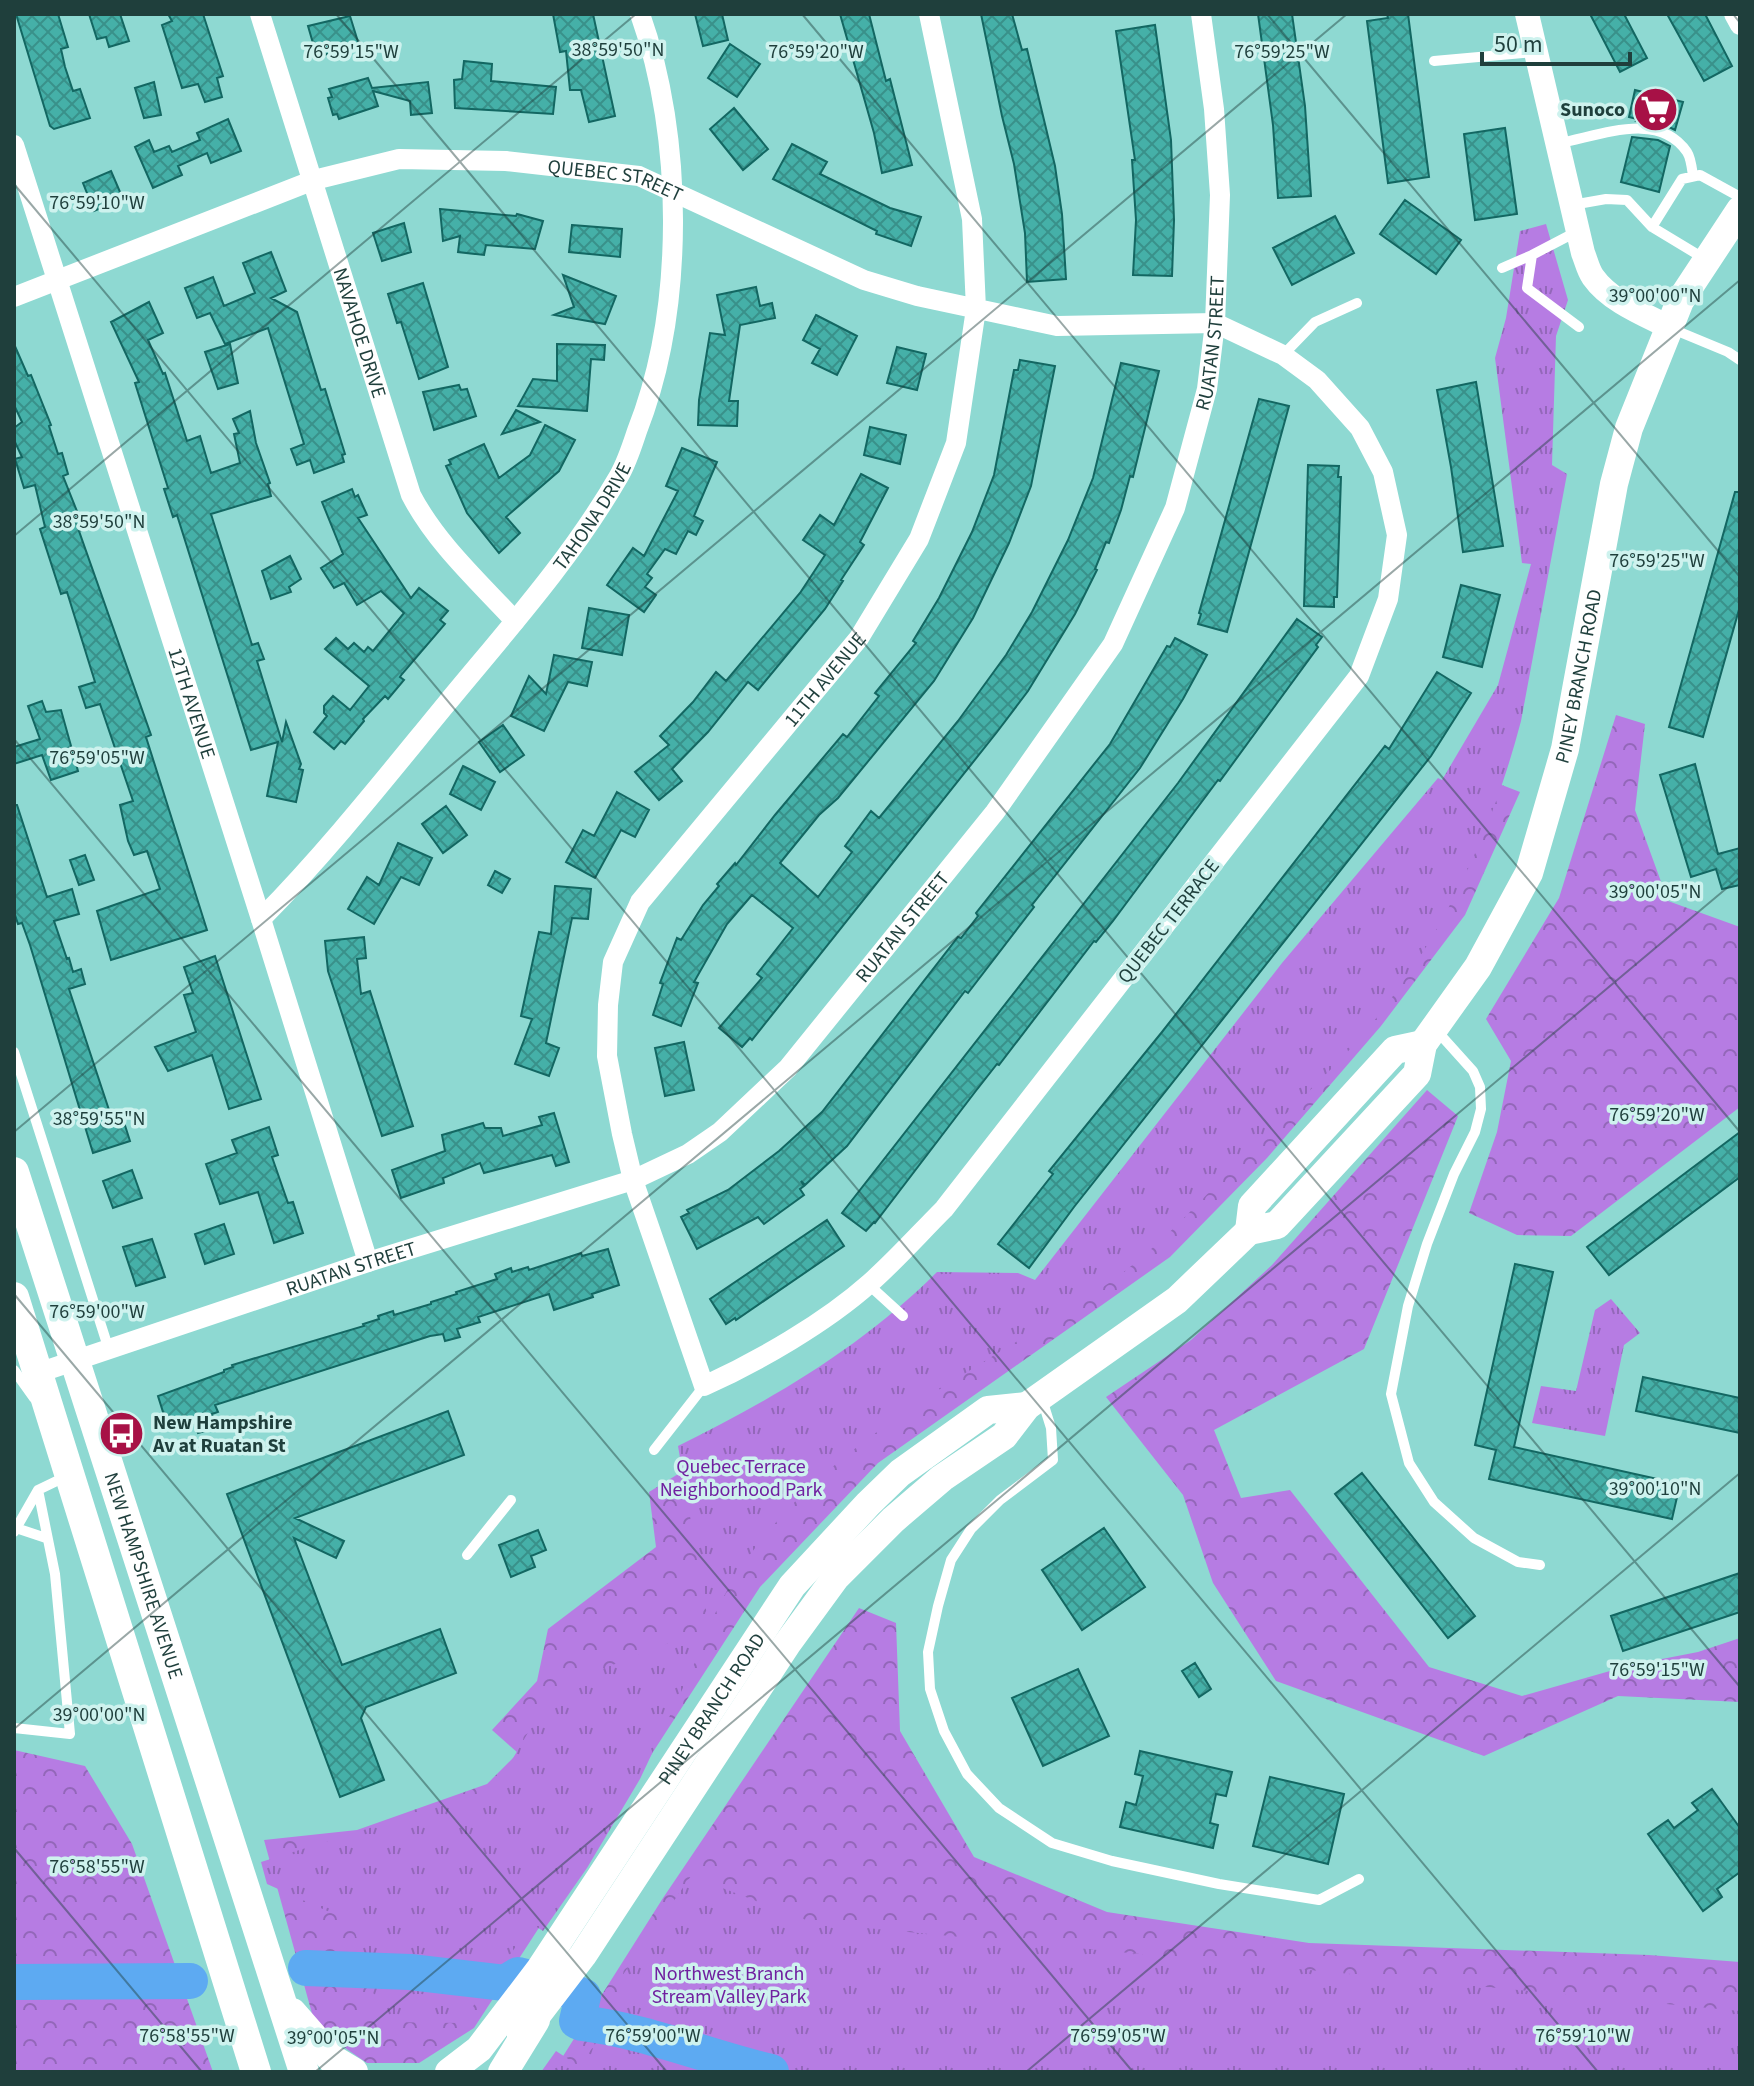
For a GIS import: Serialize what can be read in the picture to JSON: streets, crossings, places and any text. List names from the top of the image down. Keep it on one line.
{"streets":{"main road":["PINEY BRANCH ROAD","NEW HAMPSHIRE AVENUE"],"street":["QUEBEC STREET","NAVAHOE DRIVE","RUATAN STREET","TAHONA DRIVE","11TH AVENUE","12TH AVENUE","QUEBEC TERRACE"]},"crossings":[["QUEBEC STREET","NAVAHOE DRIVE"],["QUEBEC STREET","RUATAN STREET"],["QUEBEC STREET","TAHONA DRIVE"],["QUEBEC STREET","11TH AVENUE"],["QUEBEC STREET","12TH AVENUE"],["QUEBEC STREET","QUEBEC TERRACE"],["NAVAHOE DRIVE","TAHONA DRIVE"],["RUATAN STREET","11TH AVENUE"],["RUATAN STREET","12TH AVENUE"],["RUATAN STREET","QUEBEC TERRACE"],["RUATAN STREET","NEW HAMPSHIRE AVENUE"],["TAHONA DRIVE","12TH AVENUE"],["11TH AVENUE","QUEBEC TERRACE"]],"parks":["Quebec Terrace Neighborhood Park","Northwest Branch Stream Valley Park"],"places":{"supermarket":["Sunoco"],"bus stop":["New Hampshire Av at Ruatan St"]},"scale_bar":"50 m","coordinates":["38°59'50\"N","76°59'20\"W","76°59'15\"W","76°59'25\"W","76°59'10\"W","39°00'00\"N","76°59'05\"W","39°00'05\"N","38°59'55\"N","76°59'00\"W","39°00'10\"N","76°58'55\"W"]}
